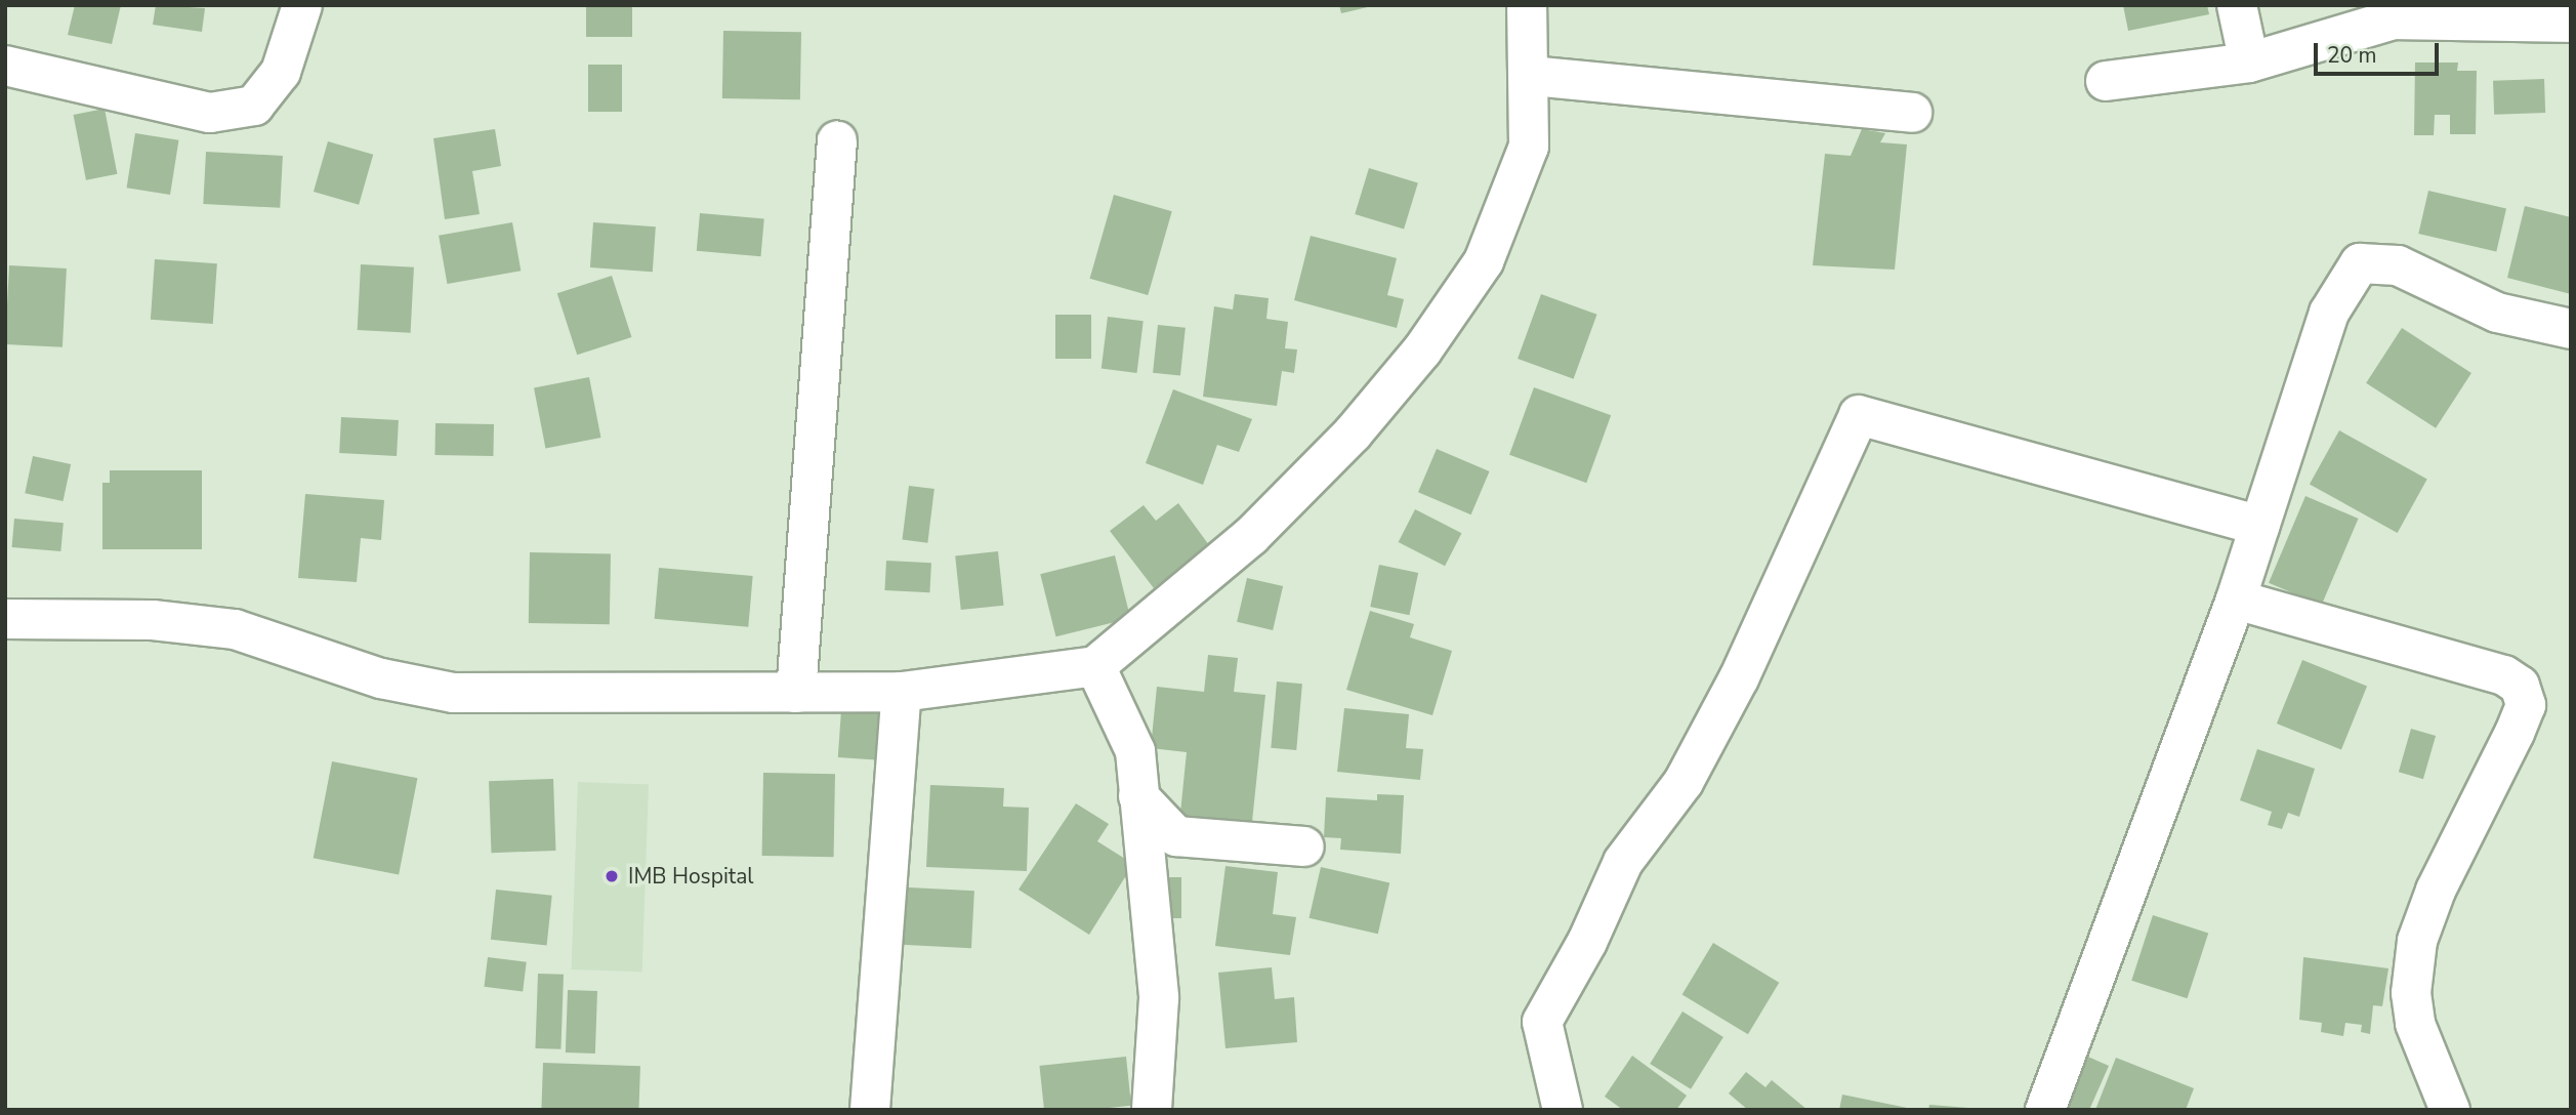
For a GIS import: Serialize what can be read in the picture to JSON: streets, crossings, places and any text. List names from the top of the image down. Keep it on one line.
{"places":["IMB Hospital"],"scale_bar":"20 m"}
